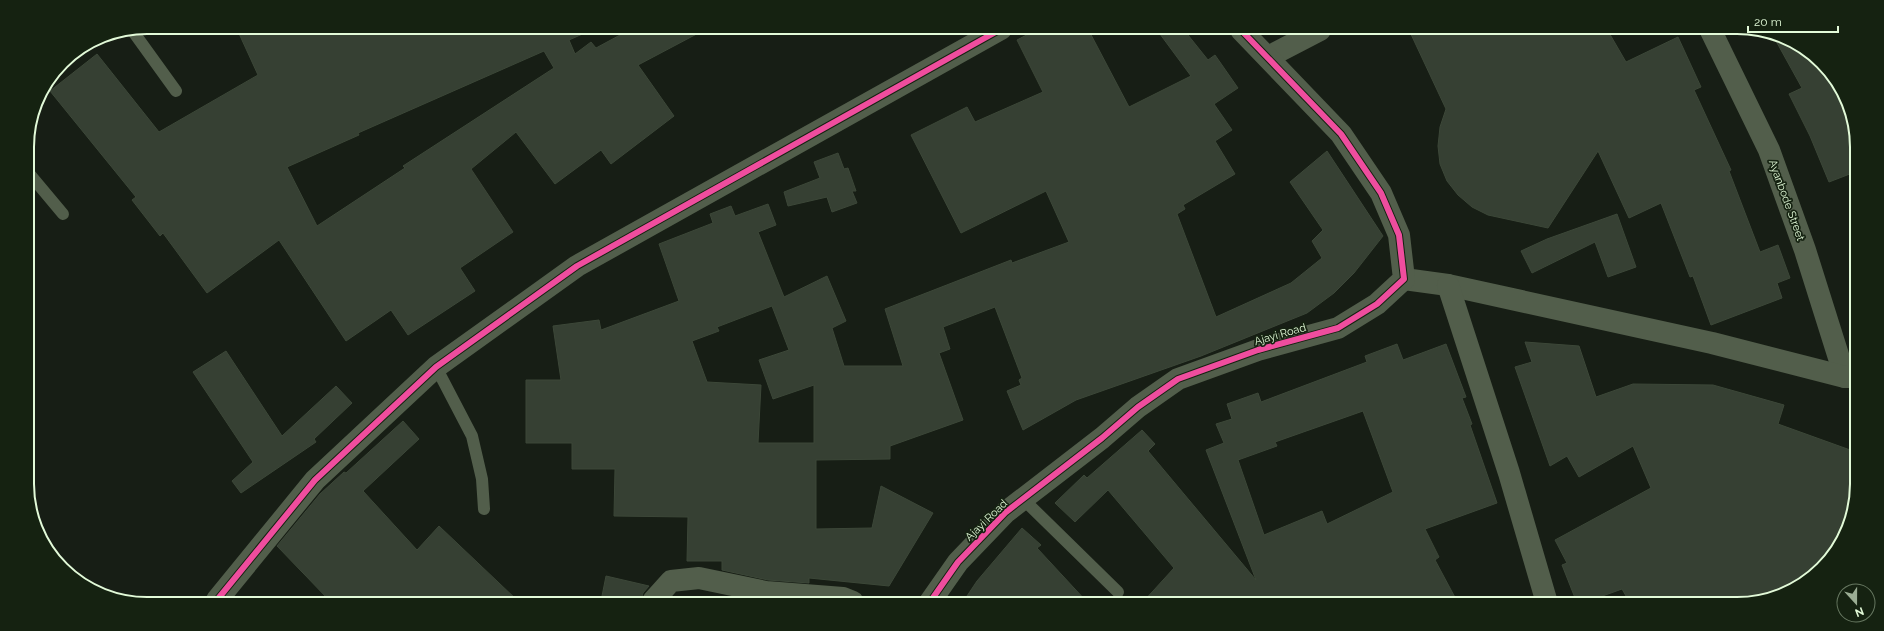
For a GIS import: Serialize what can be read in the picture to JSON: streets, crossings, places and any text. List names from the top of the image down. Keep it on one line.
{"streets":{"street":["Ayanbode Street","Ajayi Road"]},"scale_bar":"20 m","north":"bottom"}
